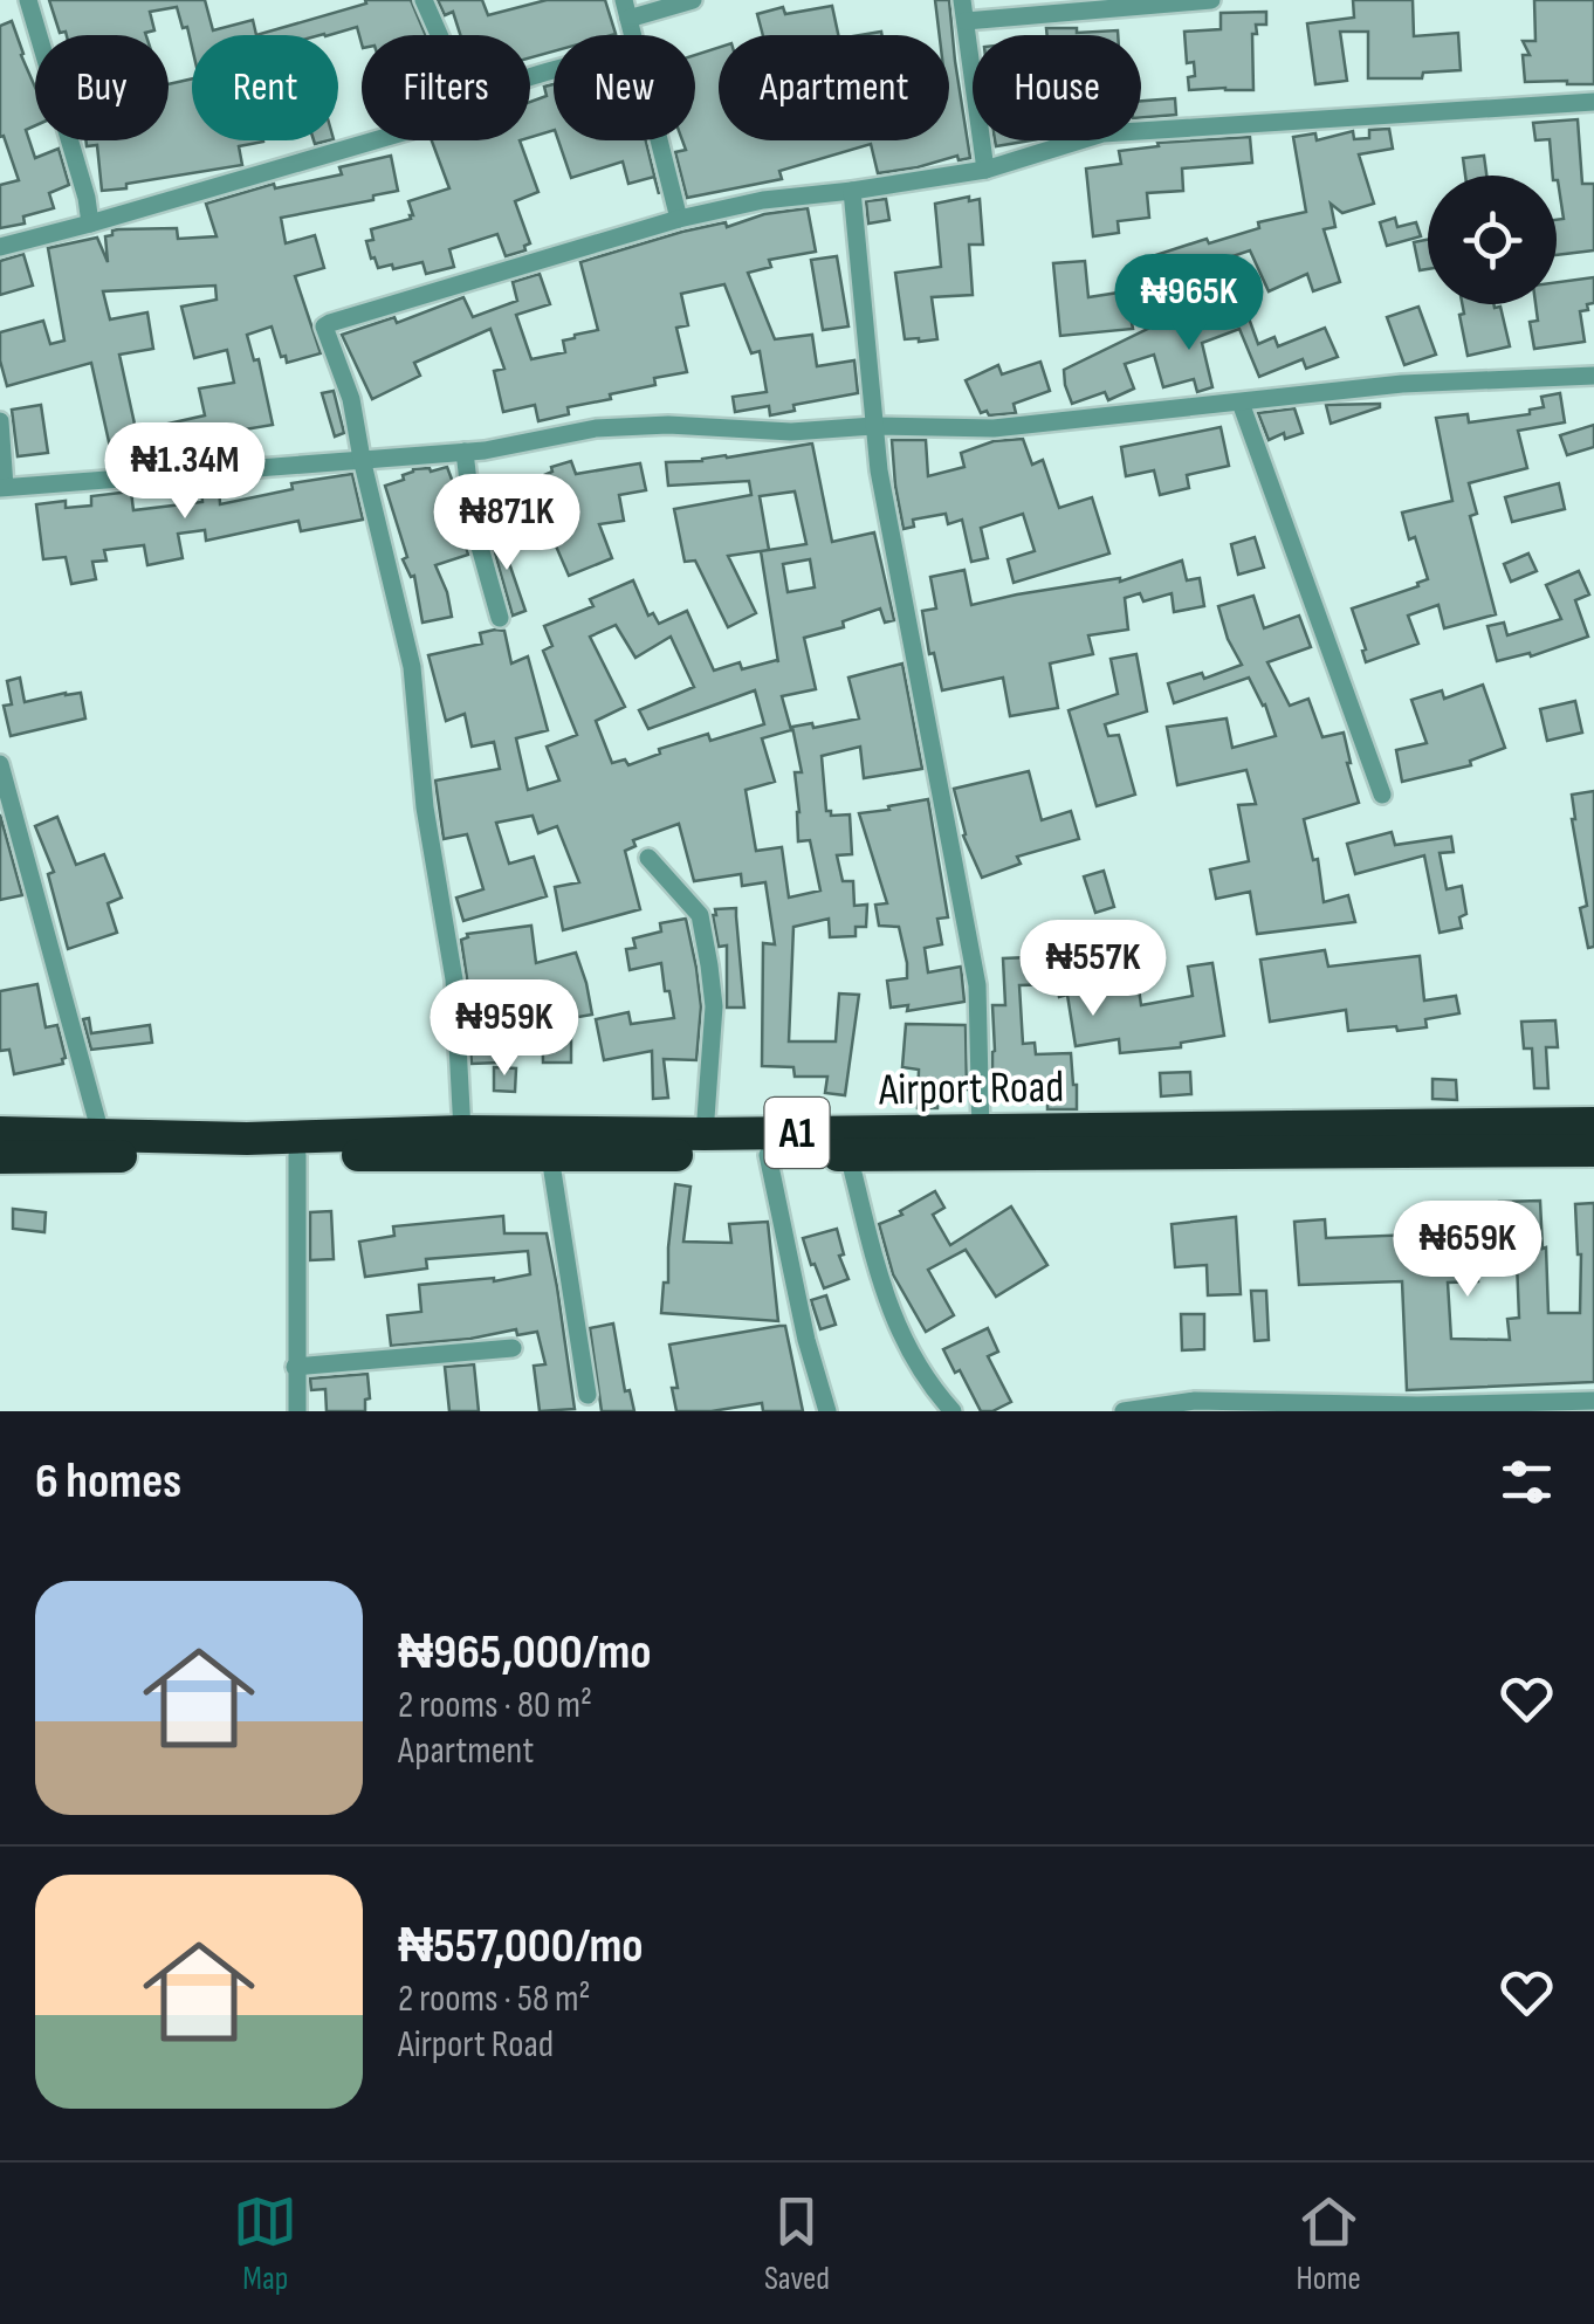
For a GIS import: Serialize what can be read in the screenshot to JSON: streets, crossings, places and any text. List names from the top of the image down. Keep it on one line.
{"streets":{"highway":["Airport Road","A1"]},"page":{"chip":["Buy","Rent","Filters","New","Apartment","House"],"price":["₦965K","₦1.34M","₦871K","₦557K","₦959K","₦659K"],"heading":"6 homes","list":[{"name":"₦965,000/mo","note":"2 rooms · 80 m² · Apartment"},{"name":"₦557,000/mo","note":"2 rooms · 58 m² · Airport Road"}],"tabs":["Map","Saved","Home"]}}
